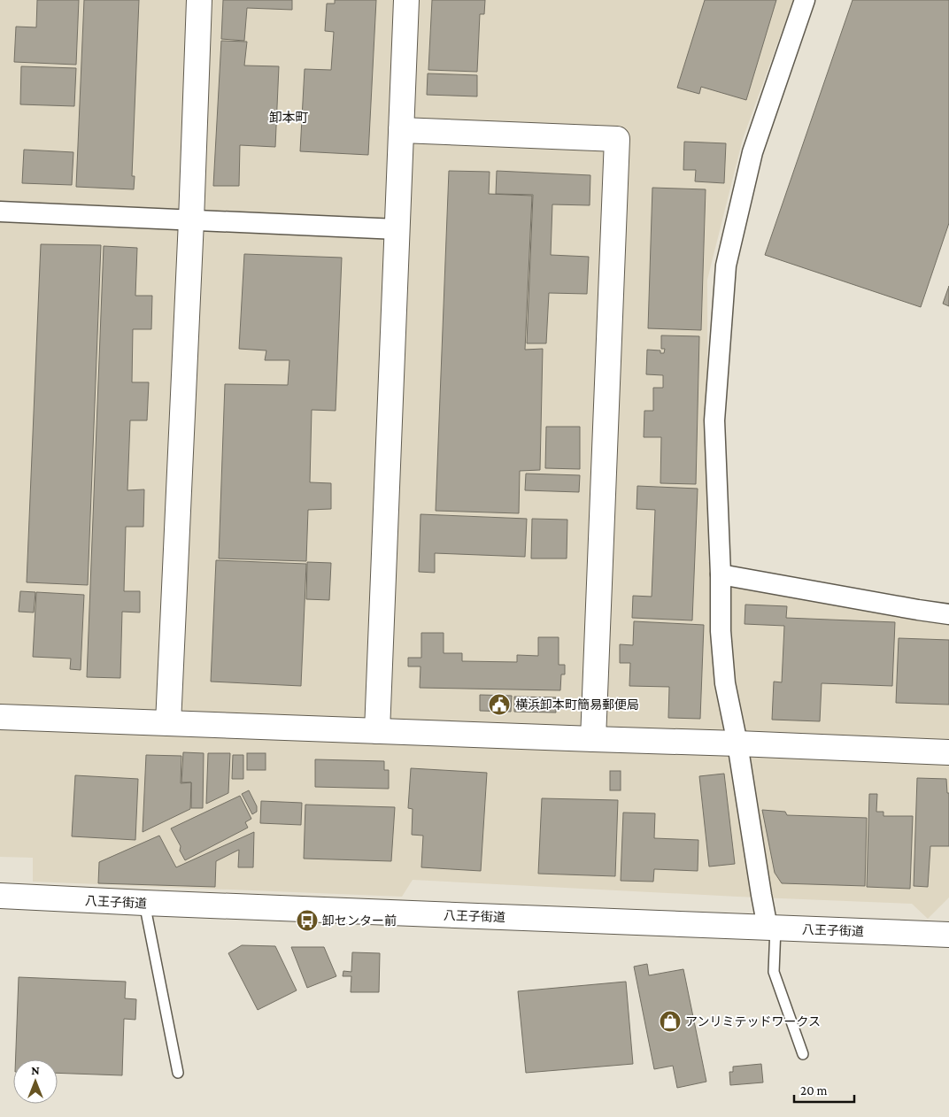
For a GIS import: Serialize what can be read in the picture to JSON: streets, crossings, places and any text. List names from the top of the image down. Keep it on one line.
{"streets":{"street":["八王子街道"]},"districts":["卸本町"],"places":{"public building":["横浜卸本町簡易郵便局"],"bus stop":["卸センター前"],"shop":["アンリミテッドワークス"]},"scale_bar":"20 m","north":"top"}
